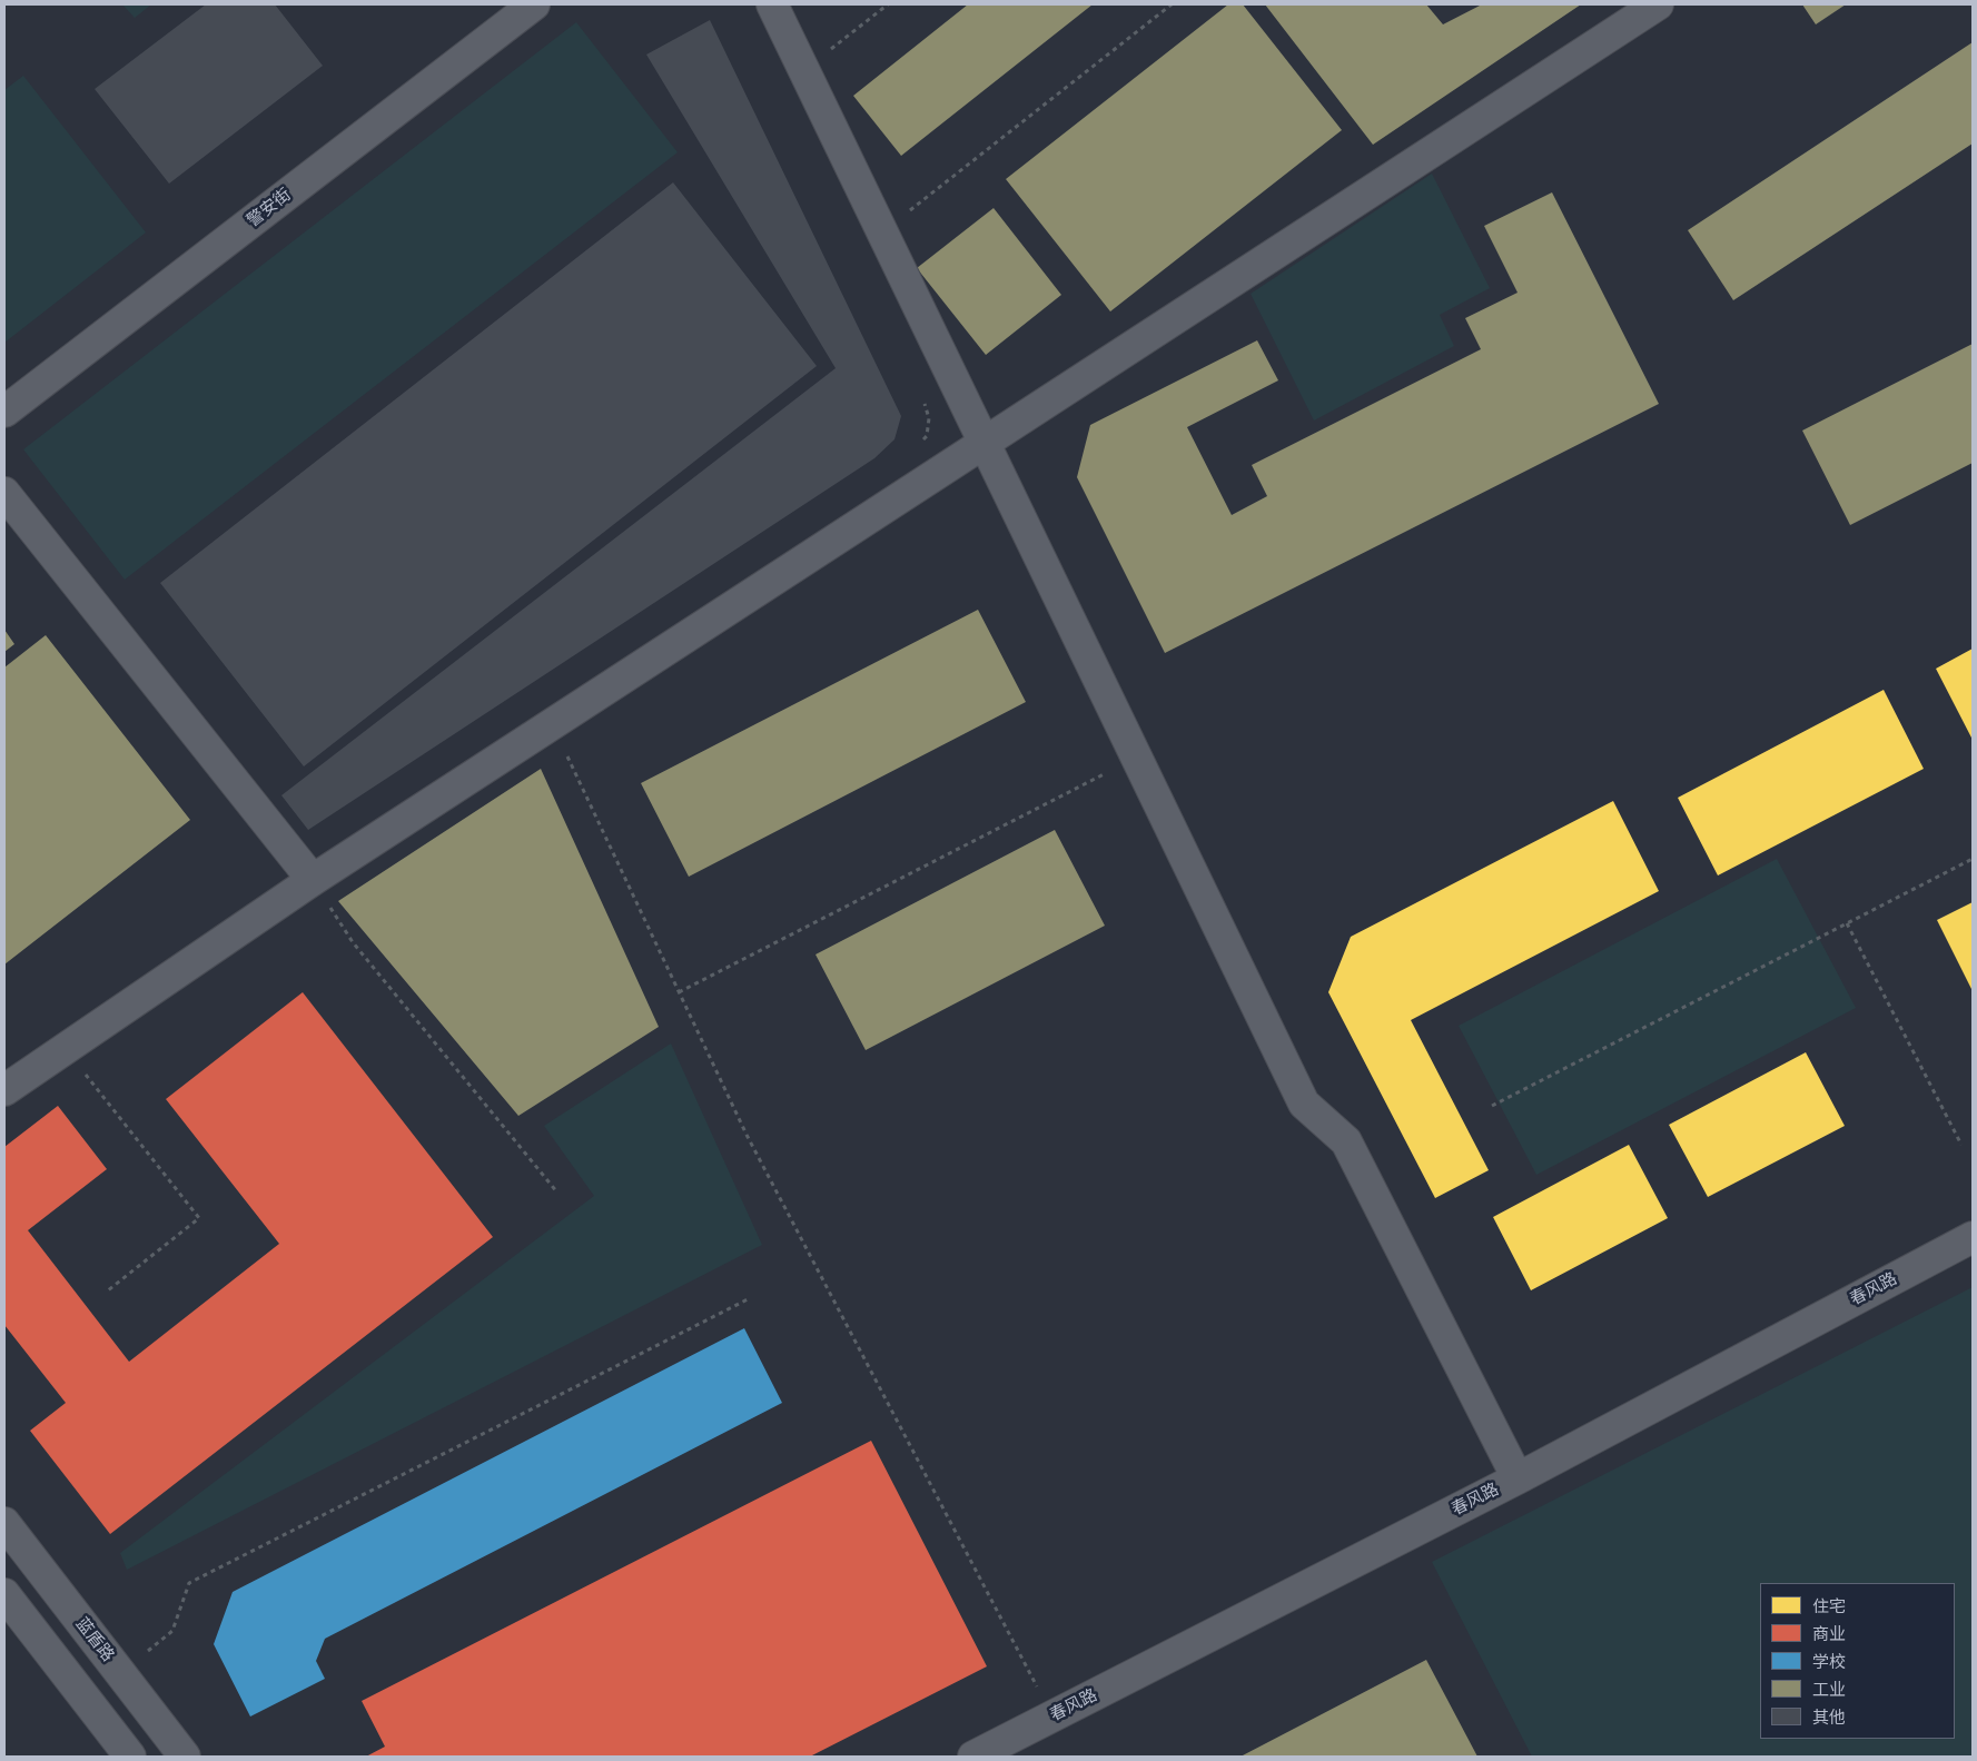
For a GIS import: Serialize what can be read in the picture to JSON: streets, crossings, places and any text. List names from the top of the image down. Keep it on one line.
{"streets":{"street":["警安街","春风路","蓝盾路"]},"legend":["住宅","商业","学校","工业","其他"]}
